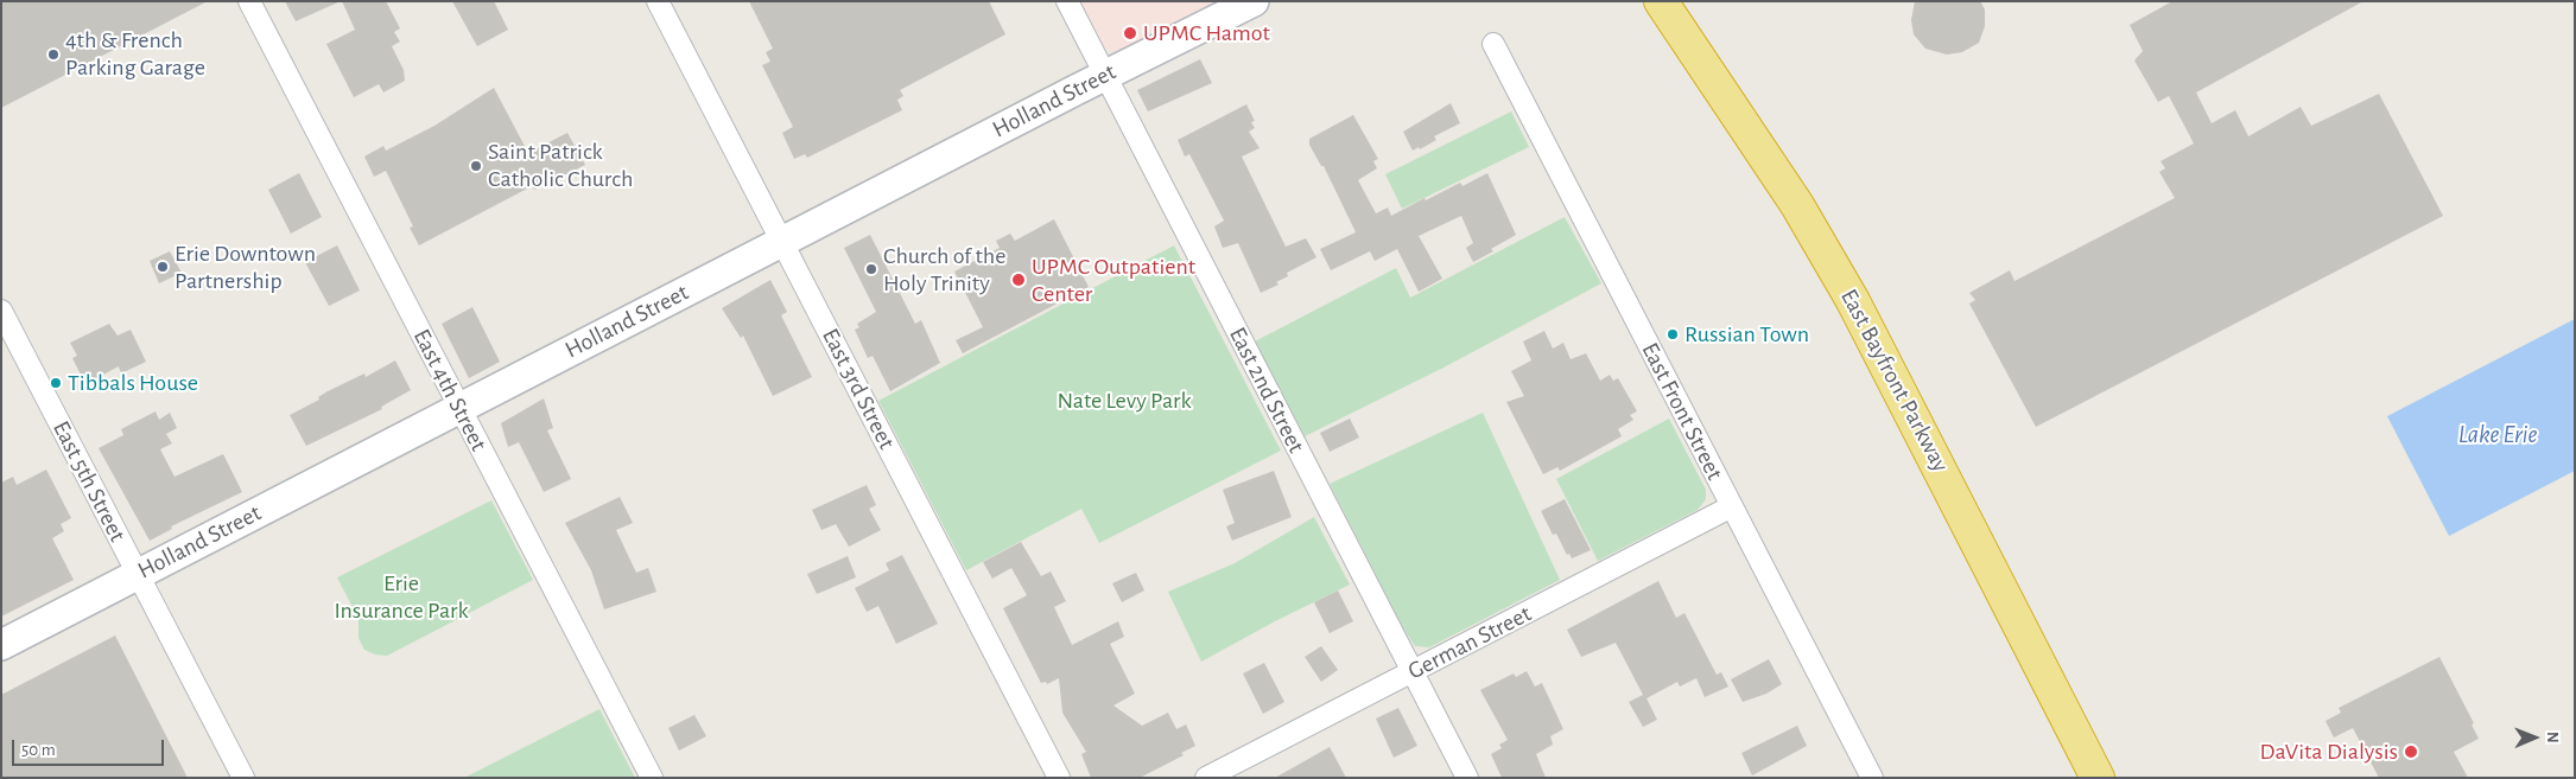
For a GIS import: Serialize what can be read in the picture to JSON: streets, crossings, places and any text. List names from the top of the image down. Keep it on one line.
{"streets":{"highway":["East Bayfront Parkway"],"street":["Holland Street","East 3rd Street","East 4th Street","East 2nd Street","East Front Street","East 5th Street","German Street"]},"crossings":[["Holland Street","East 3rd Street"],["Holland Street","East 4th Street"],["Holland Street","East 2nd Street"],["Holland Street","East 5th Street"],["East 2nd Street","German Street"],["East Front Street","German Street"]],"water":["Lake Erie"],"parks":["Nate Levy Park","Erie Insurance Park"],"places":["UPMC Hamot","4th & French Parking Garage","Saint Patrick Catholic Church","Erie Downtown Partnership","Church of the Holy Trinity","UPMC Outpatient Center","Russian Town","Tibbals House","DaVita Dialysis"],"scale_bar":"50 m","north":"right"}
